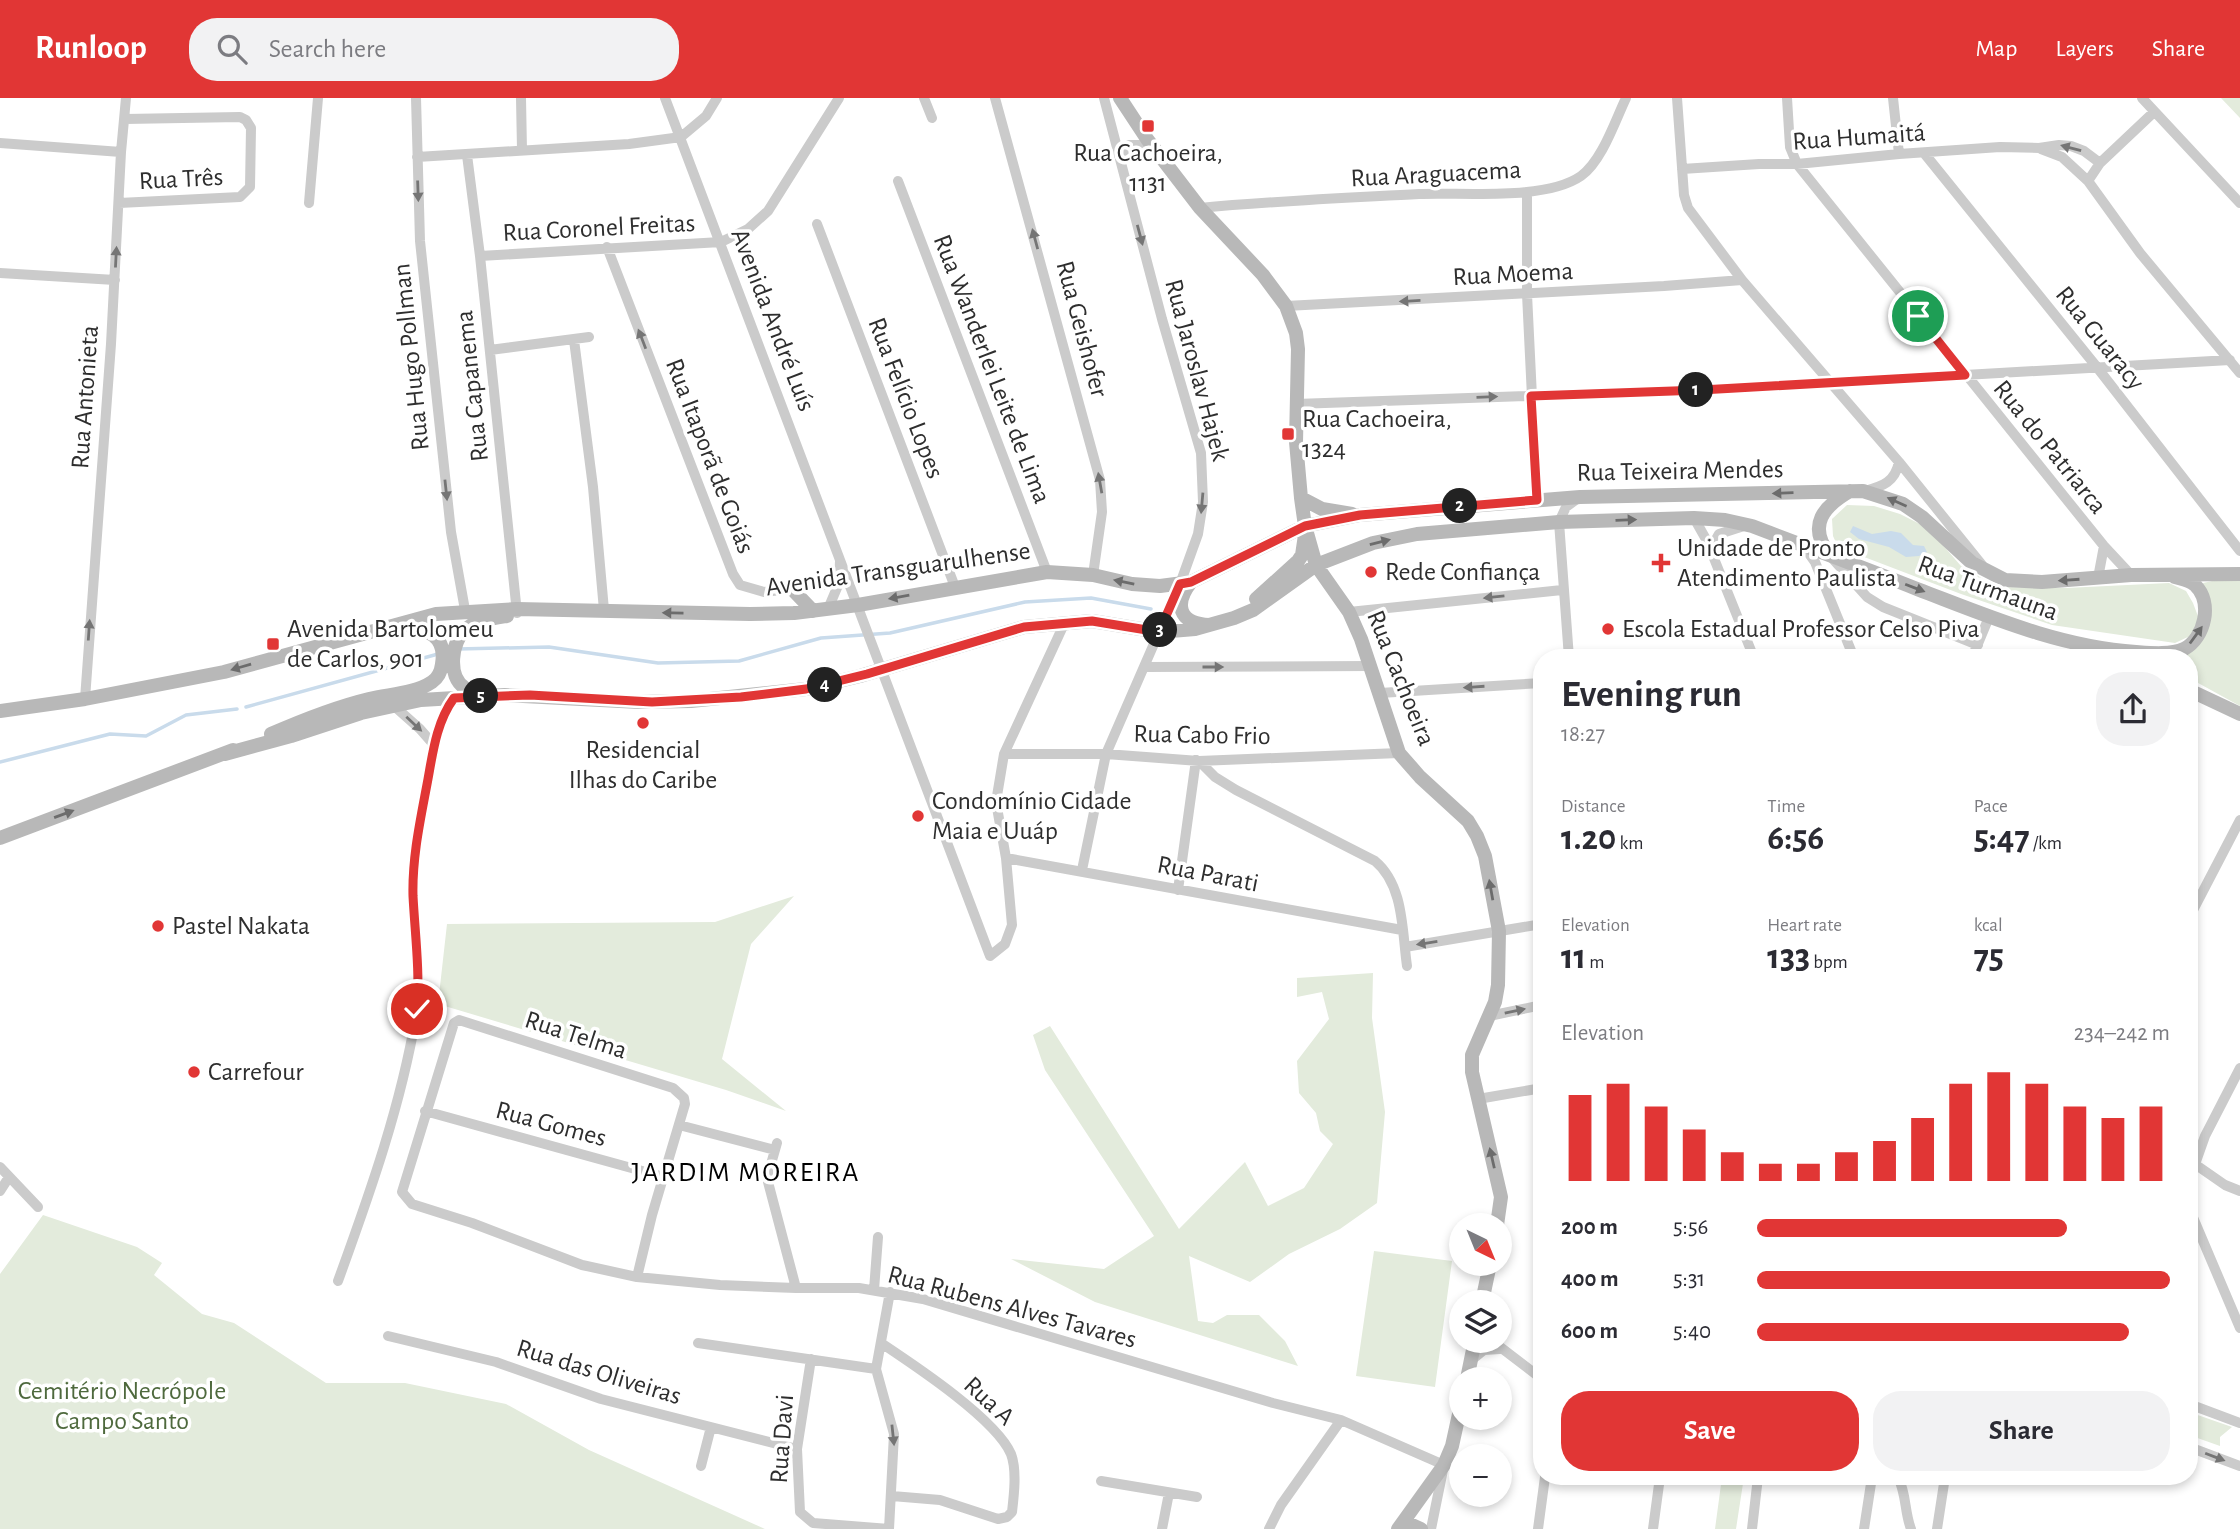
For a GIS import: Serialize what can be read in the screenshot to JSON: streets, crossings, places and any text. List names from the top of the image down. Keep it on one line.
{"streets":{"main road":["Rua Teixeira Mendes","Avenida Transguarulhense","Rua Turmauna","Rua Cachoeira"],"street":["Rua Humaitá","Rua Araguacema","Rua Três","Rua Coronel Freitas","Rua Moema","Avenida André Luís","Rua Geishofer","Rua Guaracy","Rua Hugo Pollman","Rua Wanderlei Leite de Lima","Rua Jaroslav Hajek","Rua Capanema","Rua Antonieta","Rua Felício Lopes","Rua do Patriarca","Rua Itaporã de Goiás","Rua Cabo Frio","Rua Parati","Rua Telma","Rua Gomes","Rua Rubens Alves Tavares","Rua das Oliveiras","Rua A","Rua Davi"]},"crossings":[["Rua Humaitá","Rua Guaracy"],["Rua Humaitá","Rua do Patriarca"],["Rua Araguacema","Rua Cachoeira"],["Rua Três","Rua Antonieta"],["Rua Coronel Freitas","Avenida André Luís"],["Rua Coronel Freitas","Rua Capanema"],["Rua Coronel Freitas","Rua Itaporã de Goiás"],["Rua Moema","Rua Cachoeira"],["Avenida André Luís","Rua Itaporã de Goiás"],["Avenida André Luís","Avenida Transguarulhense"],["Avenida André Luís","Rua Parati"],["Rua Geishofer","Avenida Transguarulhense"],["Rua Wanderlei Leite de Lima","Avenida Transguarulhense"],["Rua Jaroslav Hajek","Avenida Transguarulhense"],["Rua Capanema","Avenida Transguarulhense"],["Rua Felício Lopes","Avenida Transguarulhense"],["Rua Teixeira Mendes","Avenida Transguarulhense"],["Rua Teixeira Mendes","Rua Turmauna"],["Rua Teixeira Mendes","Rua Cachoeira"],["Avenida Transguarulhense","Rua Cachoeira"],["Rua Cachoeira","Rua Cabo Frio"],["Rua Telma","Rua Gomes"],["Rua Telma","Rua Rubens Alves Tavares"],["Rua Gomes","Rua Rubens Alves Tavares"],["Rua das Oliveiras","Rua Davi"]],"one_way":["Rua Moema","Rua Geishofer","Rua Hugo Pollman","Rua Jaroslav Hajek","Rua Antonieta","Rua Itaporã de Goiás"],"districts":["JARDIM MOREIRA"],"parks":["Cemitério Necrópole Campo Santo"],"places":{"transit":["Rua Cachoeira, 1131","Rua Cachoeira, 1324","Avenida Bartolomeu de Carlos, 901"],"health":["Unidade de Pronto Atendimento Paulista"],"other":["Rede Confiança","Escola Estadual Professor Celso Piva","Residencial Ilhas do Caribe","Condomínio Cidade Maia e Uuáp","Pastel Nakata","Carrefour"]},"north":"bottom right","page":{"header":"Runloop","search":"Search here","nav":["Map","Layers","Share"],"pins":["1","2","3","4","5"],"heading":["Evening run","18:27"],"stats":[["Distance","1.20 km"],["Time","6:56"],["Pace","5:47 /km"],["Elevation","11 m"],["Heart rate","133 bpm"],["kcal","75"]],"chart":["Elevation","234–242 m"],"list":[{"name":"200 m","note":"5:56"},{"name":"400 m","note":"5:31"},{"name":"600 m","note":"5:40"}],"map_buttons":["+","−"],"buttons":["Save","Share"]}}
